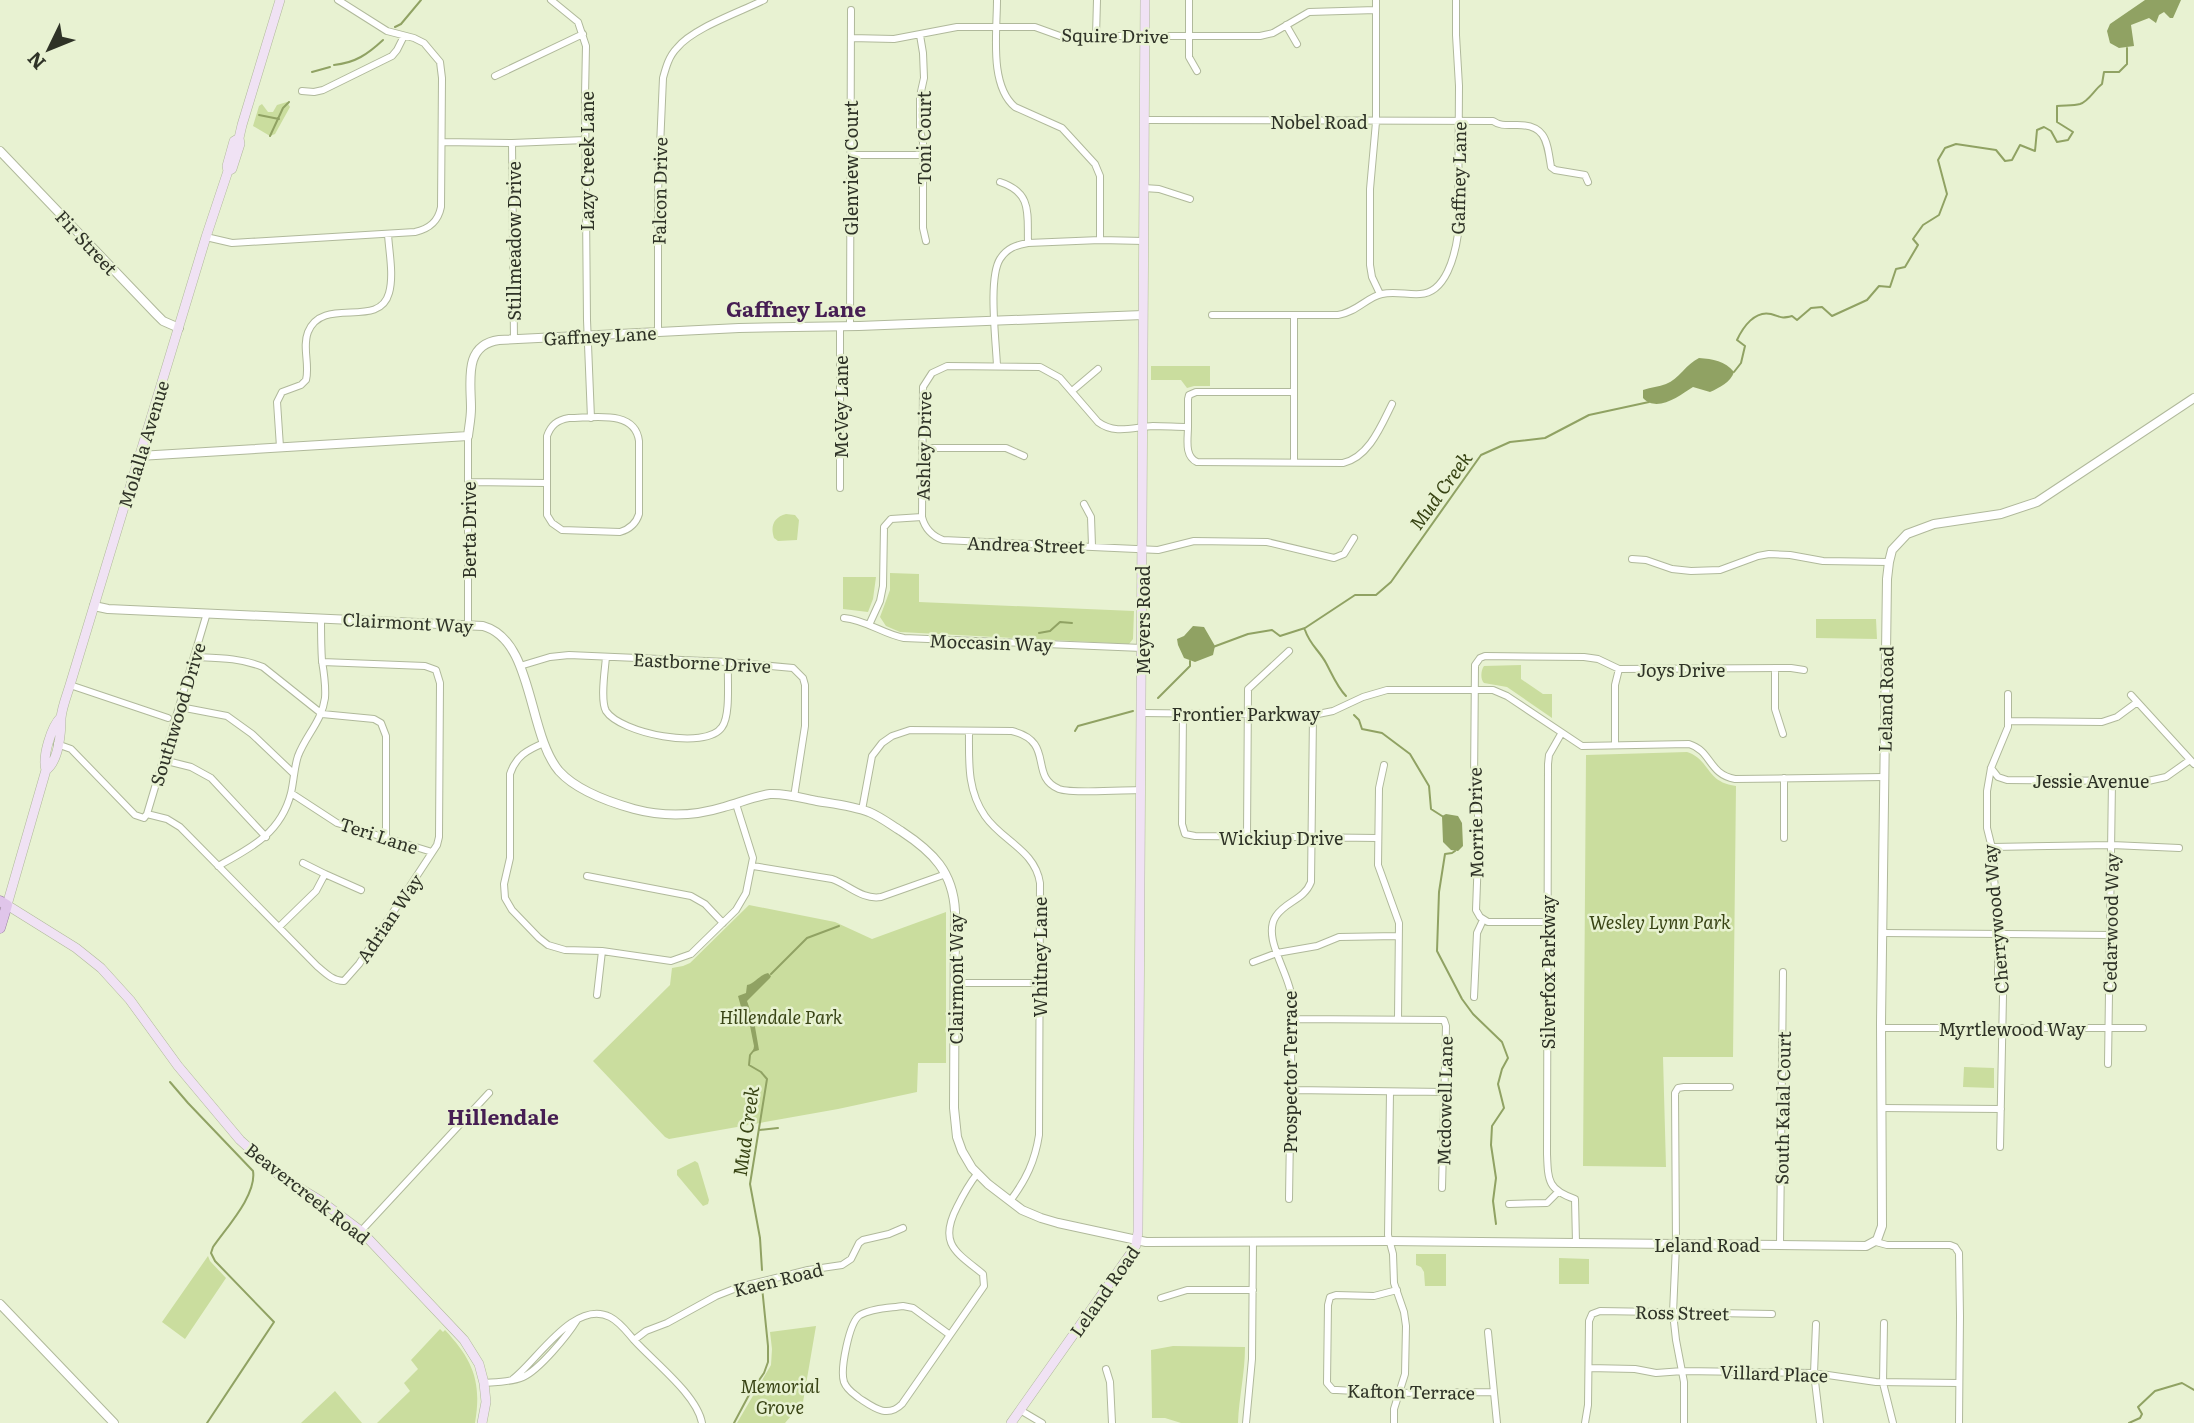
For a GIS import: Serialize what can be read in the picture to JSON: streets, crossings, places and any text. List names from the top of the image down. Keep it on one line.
{"streets":{"main road":["Molalla Avenue","Meyers Road","Leland Road","Beavercreek Road"],"street":["Squire Drive","Nobel Road","Toni Court","Lazy Creek Lane","Glenview Court","Gaffney Lane","Falcon Drive","Stillmeadow Drive","Fir Street","McVey Lane","Ashley Drive","Berta Drive","Andrea Street","Clairmont Way","Moccasin Way","Eastborne Drive","Joys Drive","Frontier Parkway","Southwood Drive","Jessie Avenue","Morrie Drive","Teri Lane","Wickiup Drive","Adrian Way","Cherrywood Way","Cedarwood Way","Whitney Lane","Silverfox Parkway","Myrtlewood Way","Prospector Terrace","Mcdowell Lane","South Kalal Court","Kaen Road","Ross Street","Villard Place","Kafton Terrace"]},"crossings":[["Squire Drive","Toni Court"],["Squire Drive","Glenview Court"],["Squire Drive","Meyers Road"],["Nobel Road","Gaffney Lane"],["Nobel Road","Meyers Road"],["Lazy Creek Lane","Gaffney Lane"],["Glenview Court","Gaffney Lane"],["Gaffney Lane","Falcon Drive"],["Gaffney Lane","Stillmeadow Drive"],["Gaffney Lane","McVey Lane"],["Gaffney Lane","Berta Drive"],["Gaffney Lane","Meyers Road"],["Fir Street","Molalla Avenue"],["Molalla Avenue","Clairmont Way"],["Molalla Avenue","Adrian Way"],["Molalla Avenue","Beavercreek Road"],["Ashley Drive","Andrea Street"],["Berta Drive","Clairmont Way"],["Andrea Street","Meyers Road"],["Meyers Road","Clairmont Way"],["Meyers Road","Moccasin Way"],["Meyers Road","Leland Road"],["Meyers Road","Frontier Parkway"],["Clairmont Way","Eastborne Drive"],["Clairmont Way","Leland Road"],["Clairmont Way","Southwood Drive"],["Clairmont Way","Whitney Lane"],["Joys Drive","Morrie Drive"],["Leland Road","Myrtlewood Way"],["Leland Road","South Kalal Court"],["Frontier Parkway","Morrie Drive"],["Frontier Parkway","Wickiup Drive"],["Frontier Parkway","Silverfox Parkway"],["Frontier Parkway","Prospector Terrace"],["Southwood Drive","Adrian Way"],["Jessie Avenue","Cherrywood Way"],["Jessie Avenue","Cedarwood Way"],["Teri Lane","Adrian Way"],["Wickiup Drive","Prospector Terrace"],["Cherrywood Way","Myrtlewood Way"],["Cedarwood Way","Myrtlewood Way"],["Ross Street","Villard Place"]],"districts":["Gaffney Lane","Hillendale"],"water":["Mud Creek"],"parks":["Wesley Lynn Park","Hillendale Park","Memorial Grove"],"north":"bottom left"}
